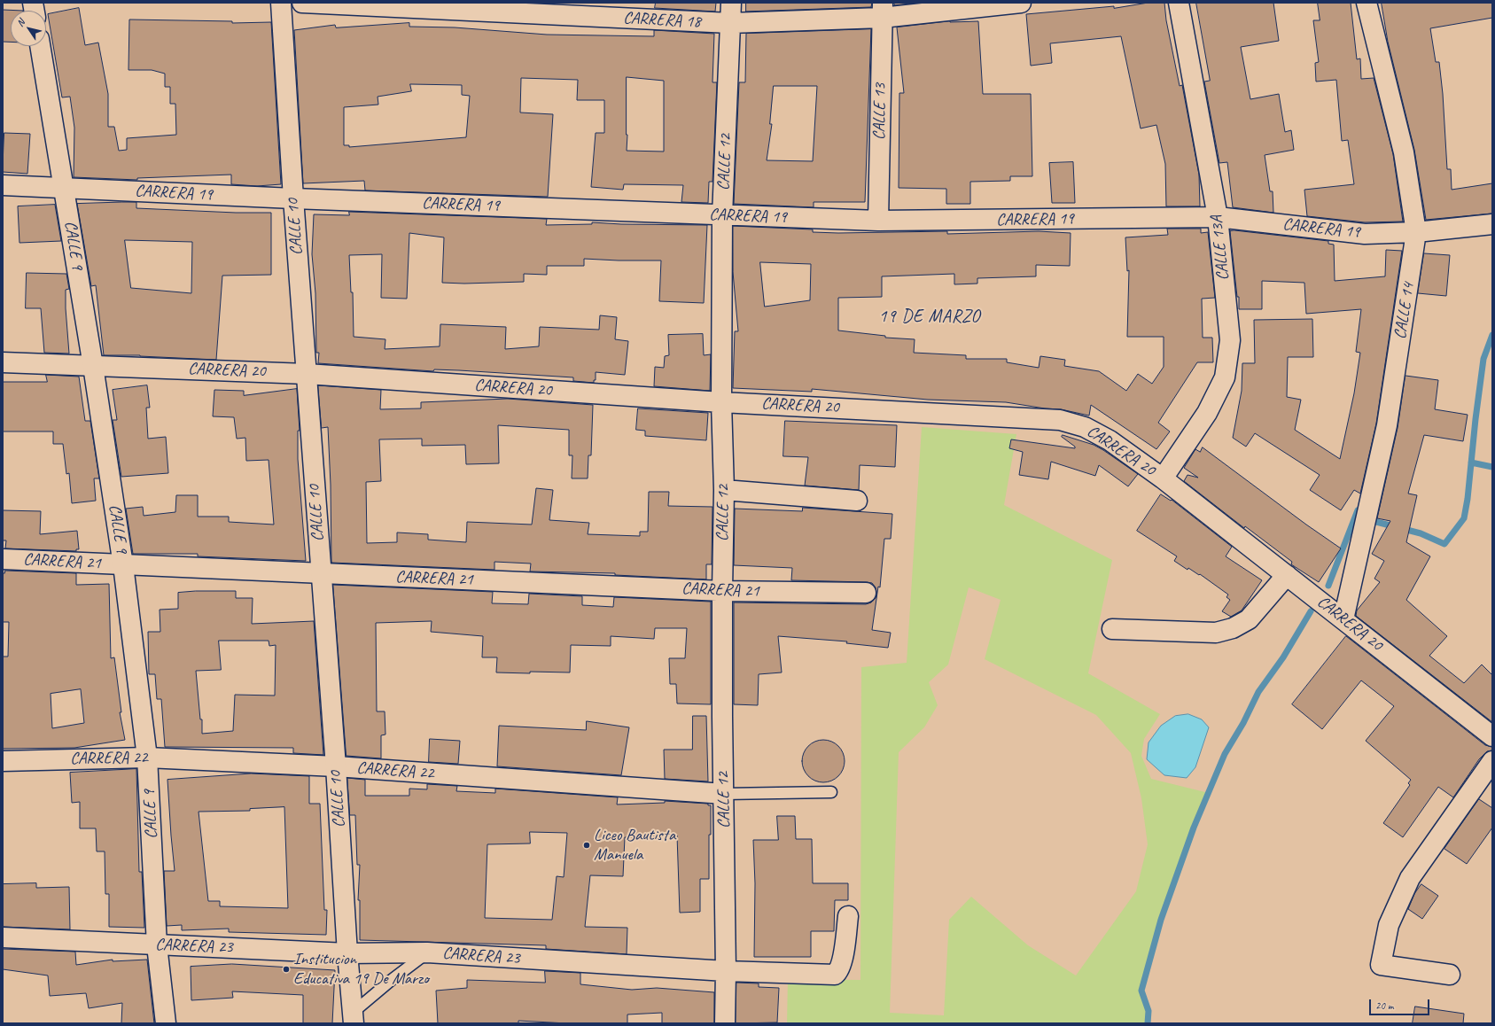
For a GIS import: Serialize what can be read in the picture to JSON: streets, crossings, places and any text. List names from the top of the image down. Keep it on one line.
{"streets":{"street":["CARRERA 18","CALLE 13","CALLE 12","CARRERA 19","CALLE 10","CALLE 9","CALLE 13A","CALLE 14","CARRERA 20","CARRERA 21","CARRERA 22","CARRERA 23"]},"crossings":[["CARRERA 18","CALLE 13"],["CARRERA 18","CALLE 12"],["CALLE 13","CARRERA 19"],["CALLE 12","CARRERA 19"],["CALLE 12","CARRERA 20"],["CALLE 12","CARRERA 21"],["CALLE 12","CARRERA 22"],["CALLE 12","CARRERA 23"],["CARRERA 19","CALLE 10"],["CARRERA 19","CALLE 9"],["CARRERA 19","CALLE 13A"],["CARRERA 19","CALLE 14"],["CALLE 10","CARRERA 20"],["CALLE 10","CARRERA 21"],["CALLE 10","CARRERA 22"],["CALLE 10","CARRERA 23"],["CALLE 9","CARRERA 20"],["CALLE 9","CARRERA 21"],["CALLE 9","CARRERA 22"],["CALLE 9","CARRERA 23"],["CALLE 13A","CARRERA 20"],["CALLE 14","CARRERA 20"]],"districts":["19 DE MARZO"],"places":["Liceo Bautista Manuela","Institucion Educativa 19 De Marzo"],"scale_bar":"20 m","north":"top left"}
